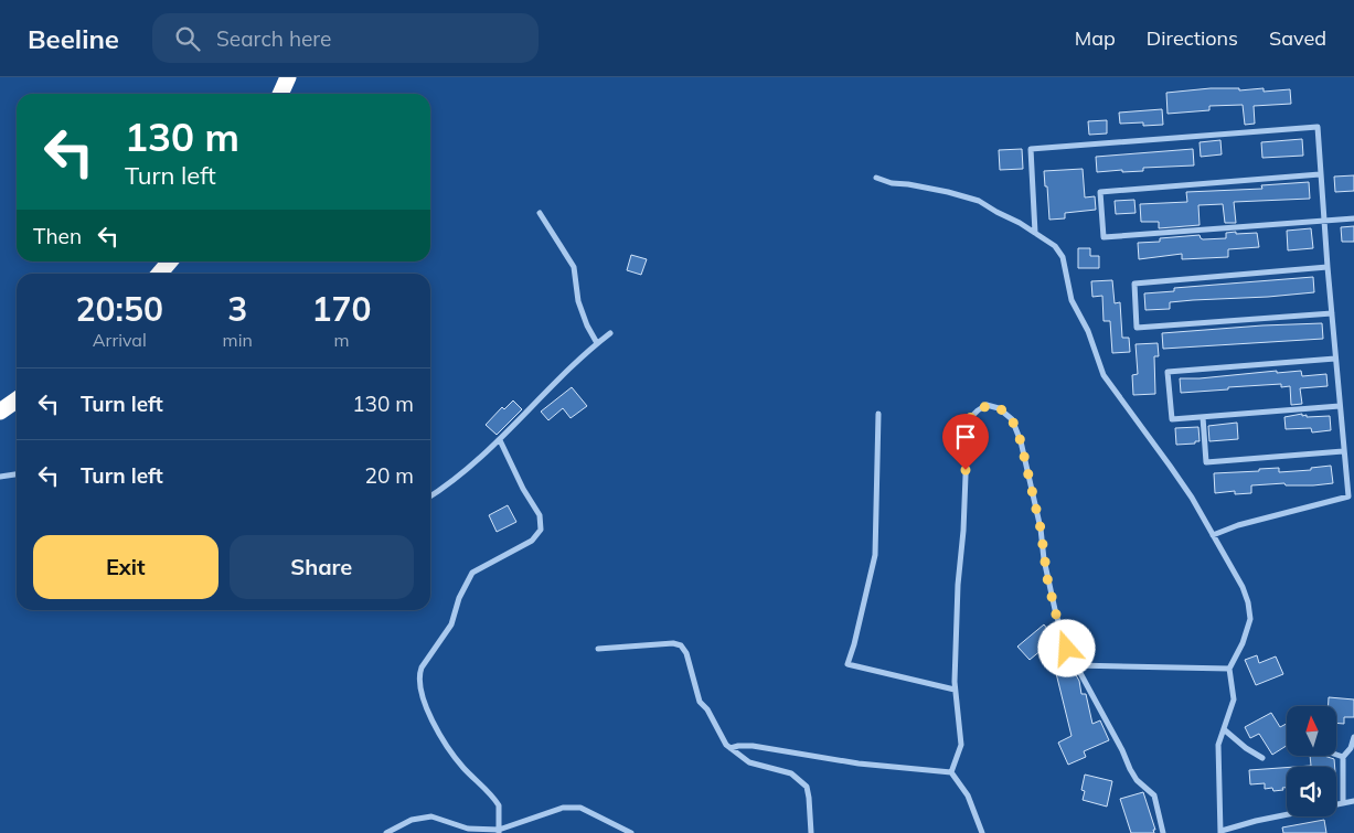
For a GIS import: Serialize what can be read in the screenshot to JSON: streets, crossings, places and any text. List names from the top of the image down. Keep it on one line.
{"north":"top","page":{"header":"Beeline","search":"Search here","nav":["Map","Directions","Saved"],"turn":["130 m","Turn left"],"then":"Then","eta":["20:50","Arrival","3","min","170","m"],"list":[{"name":"Turn left","value":"130 m"},{"name":"Turn left","value":"20 m"}],"buttons":["Exit","Share"]}}
